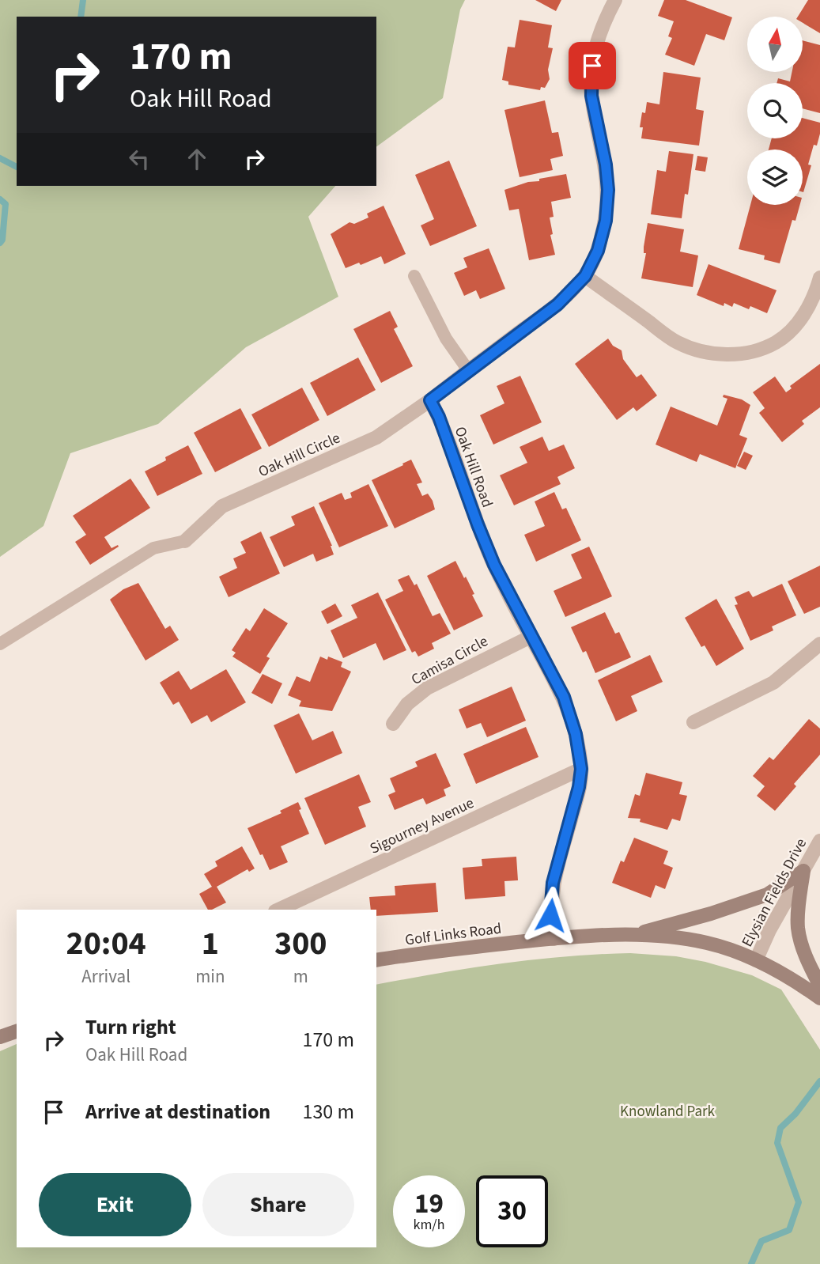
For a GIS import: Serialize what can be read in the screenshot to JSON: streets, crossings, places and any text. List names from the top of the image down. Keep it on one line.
{"streets":{"main road":["Golf Links Road"],"street":["Oak Hill Circle","Oak Hill Road","Camisa Circle","Sigourney Avenue","Elysian Fields Drive"]},"crossings":[["Oak Hill Circle","Oak Hill Road"],["Oak Hill Road","Camisa Circle"],["Oak Hill Road","Sigourney Avenue"],["Oak Hill Road","Golf Links Road"],["Elysian Fields Drive","Golf Links Road"]],"parks":["Knowland Park"],"north":"top","page":{"turn":["170 m","Oak Hill Road"],"eta":["20:04","Arrival","1","min","300","m"],"list":[{"name":"Turn right","note":"Oak Hill Road","value":"170 m"},{"name":"Arrive at destination","value":"130 m"}],"buttons":["Exit","Share"],"speed":"19 km/h","limit":"30"}}
